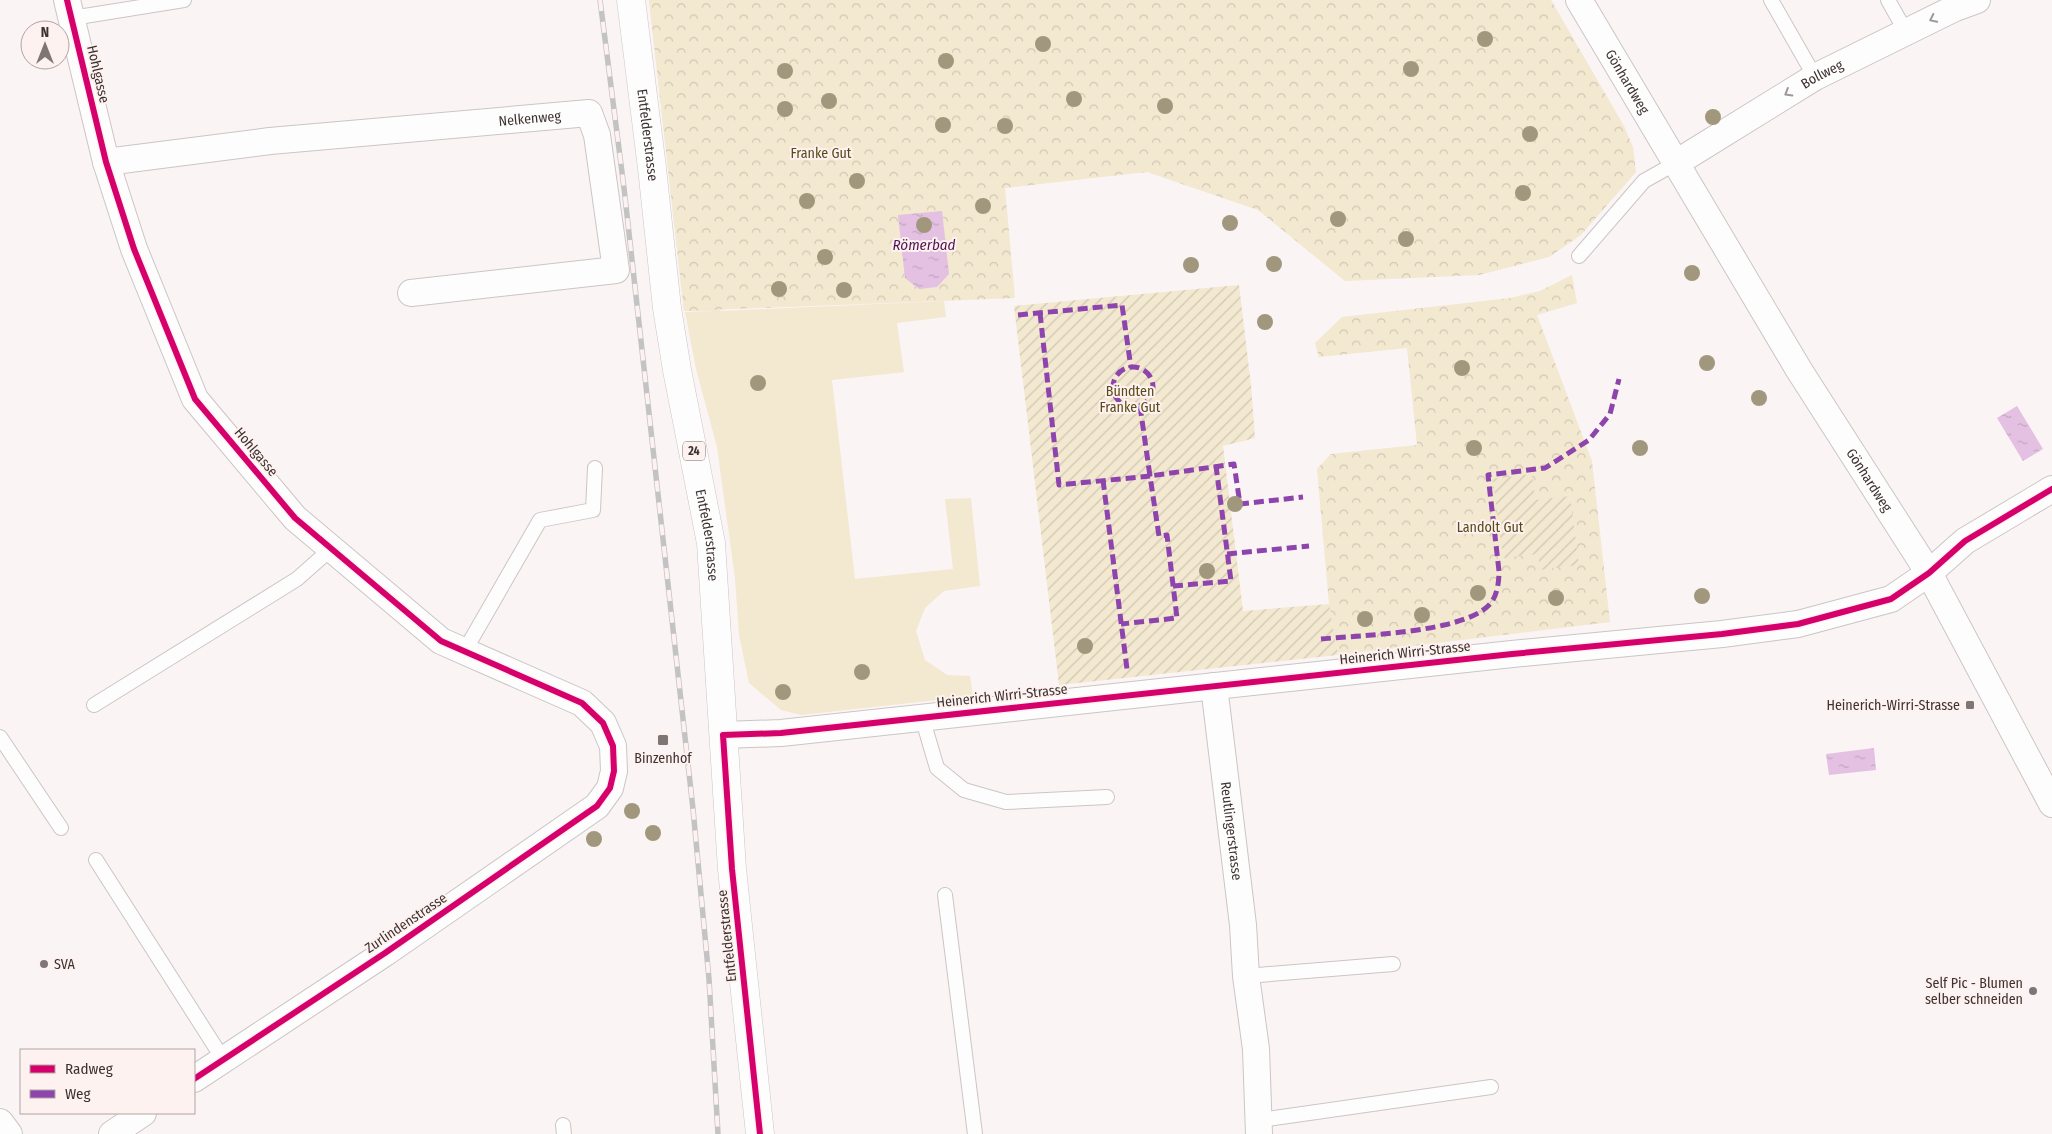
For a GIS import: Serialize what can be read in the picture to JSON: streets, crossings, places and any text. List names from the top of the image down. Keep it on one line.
{"streets":{"main road":["Entfelderstrasse","24"],"street":["Hohlgasse","Bollweg","Gönhardweg","Nelkenweg","Heinerich Wirri-Strasse","Reutlingerstrasse","Zurlindenstrasse"]},"crossings":[["Hohlgasse","Nelkenweg"],["Hohlgasse","Zurlindenstrasse"],["Bollweg","Gönhardweg"],["Gönhardweg","Heinerich Wirri-Strasse"],["Entfelderstrasse","Heinerich Wirri-Strasse"],["Heinerich Wirri-Strasse","Reutlingerstrasse"]],"one_way":["Bollweg"],"water":["Römerbad"],"parks":["Franke Gut","Bündten Franke Gut","Landolt Gut"],"places":{"transit":["Heinerich-Wirri-Strasse","Binzenhof"],"other":["SVA","Self Pic - Blumen selber schneiden"]},"legend":["Radweg","Weg"],"north":"top"}
